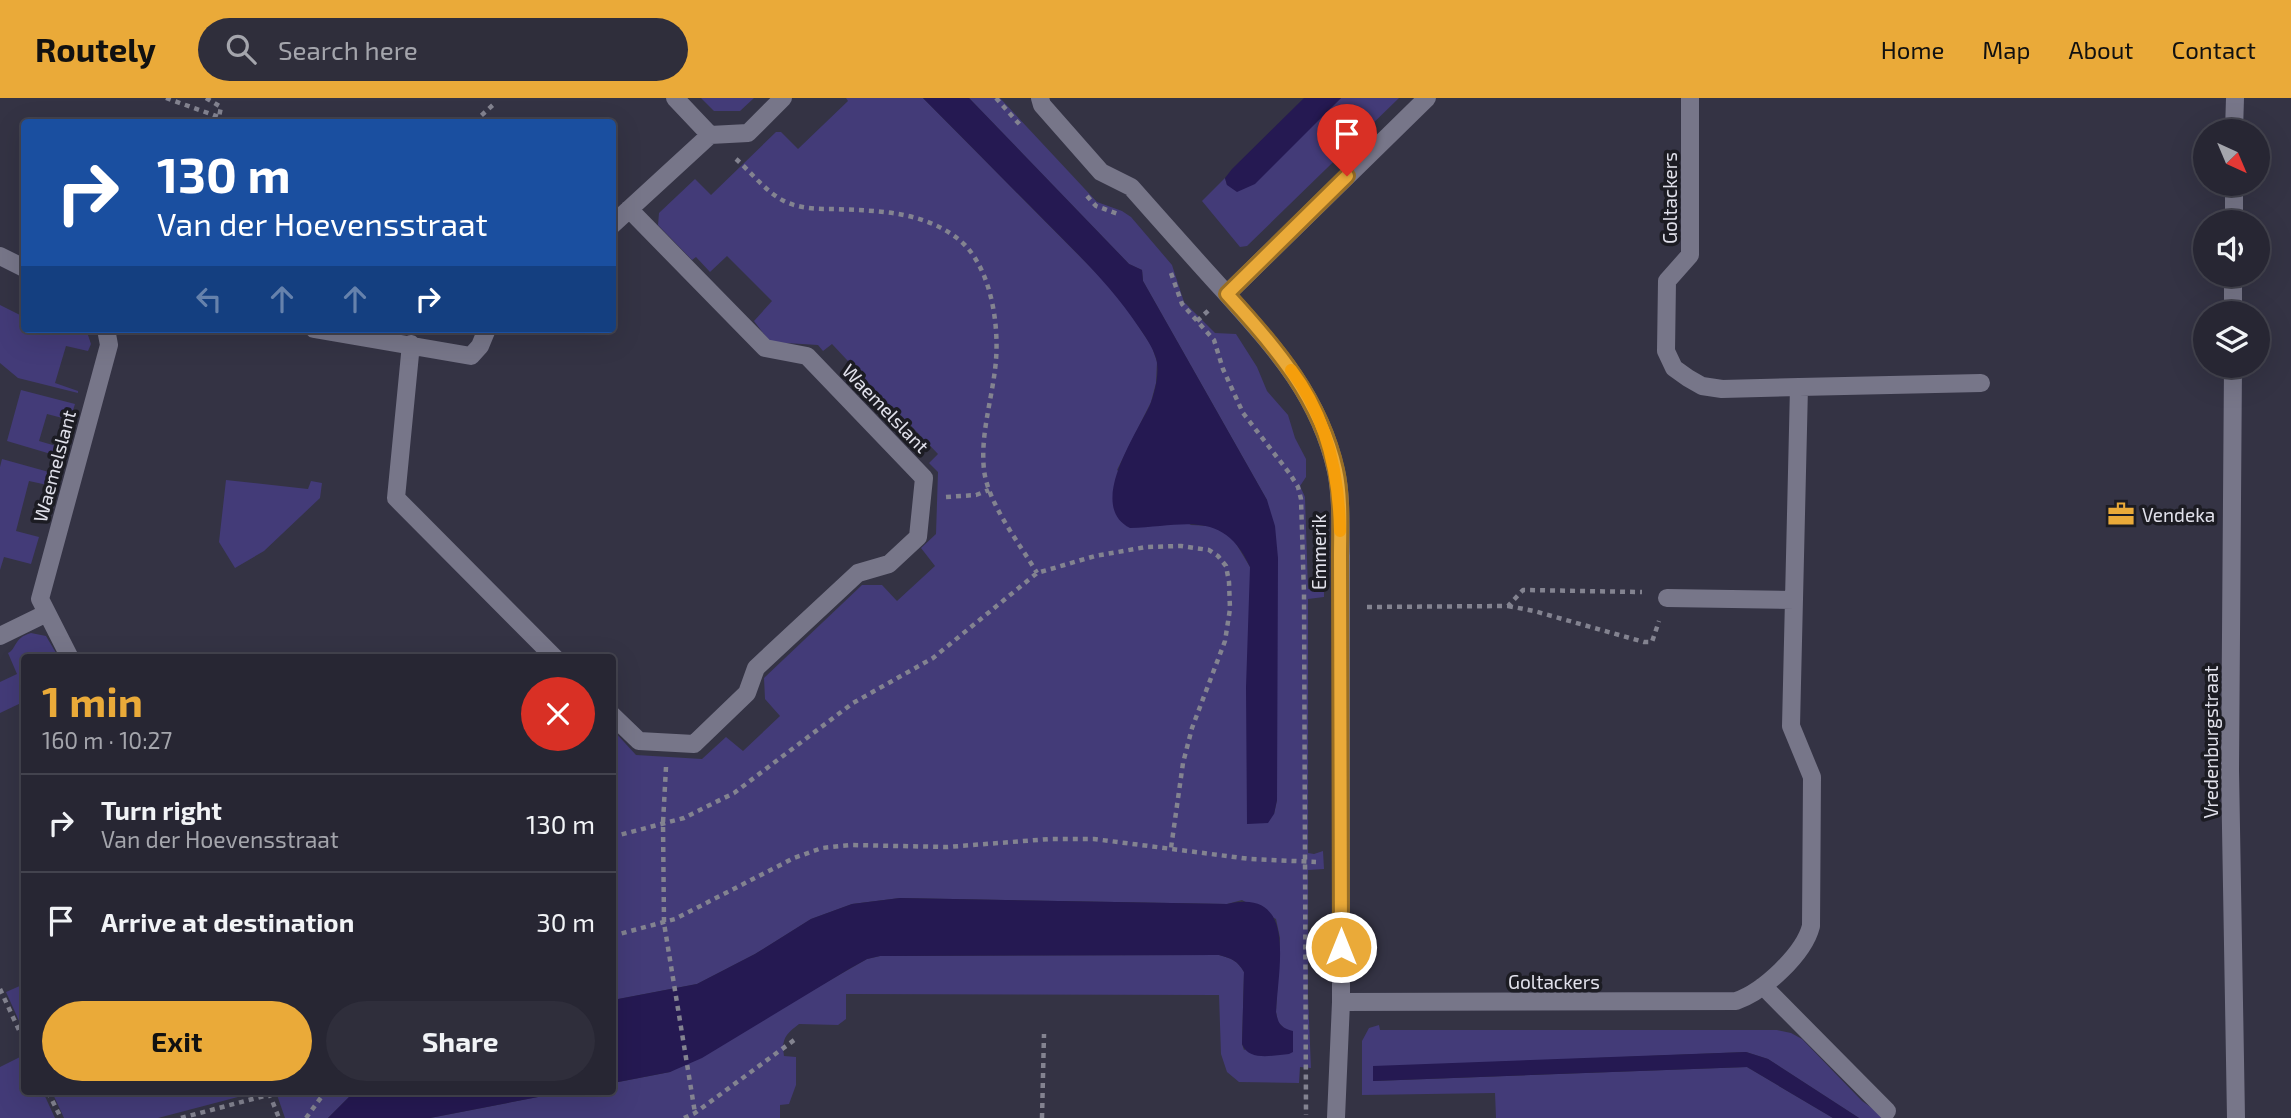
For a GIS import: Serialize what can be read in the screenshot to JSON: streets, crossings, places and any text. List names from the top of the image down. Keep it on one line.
{"streets":{"street":["Goltackers","Waemelslant","Emmerik","Vredenburgstraat"]},"crossings":[["Goltackers","Emmerik"]],"places":{"office":["Vendeka"]},"north":"bottom right","page":{"header":"Routely","search":"Search here","nav":["Home","Map","About","Contact"],"turn":["130 m","Van der Hoevensstraat"],"heading":["1 min","160 m · 10:27"],"list":[{"name":"Turn right","note":"Van der Hoevensstraat","value":"130 m"},{"name":"Arrive at destination","value":"30 m"}],"buttons":["Exit","Share"]}}
